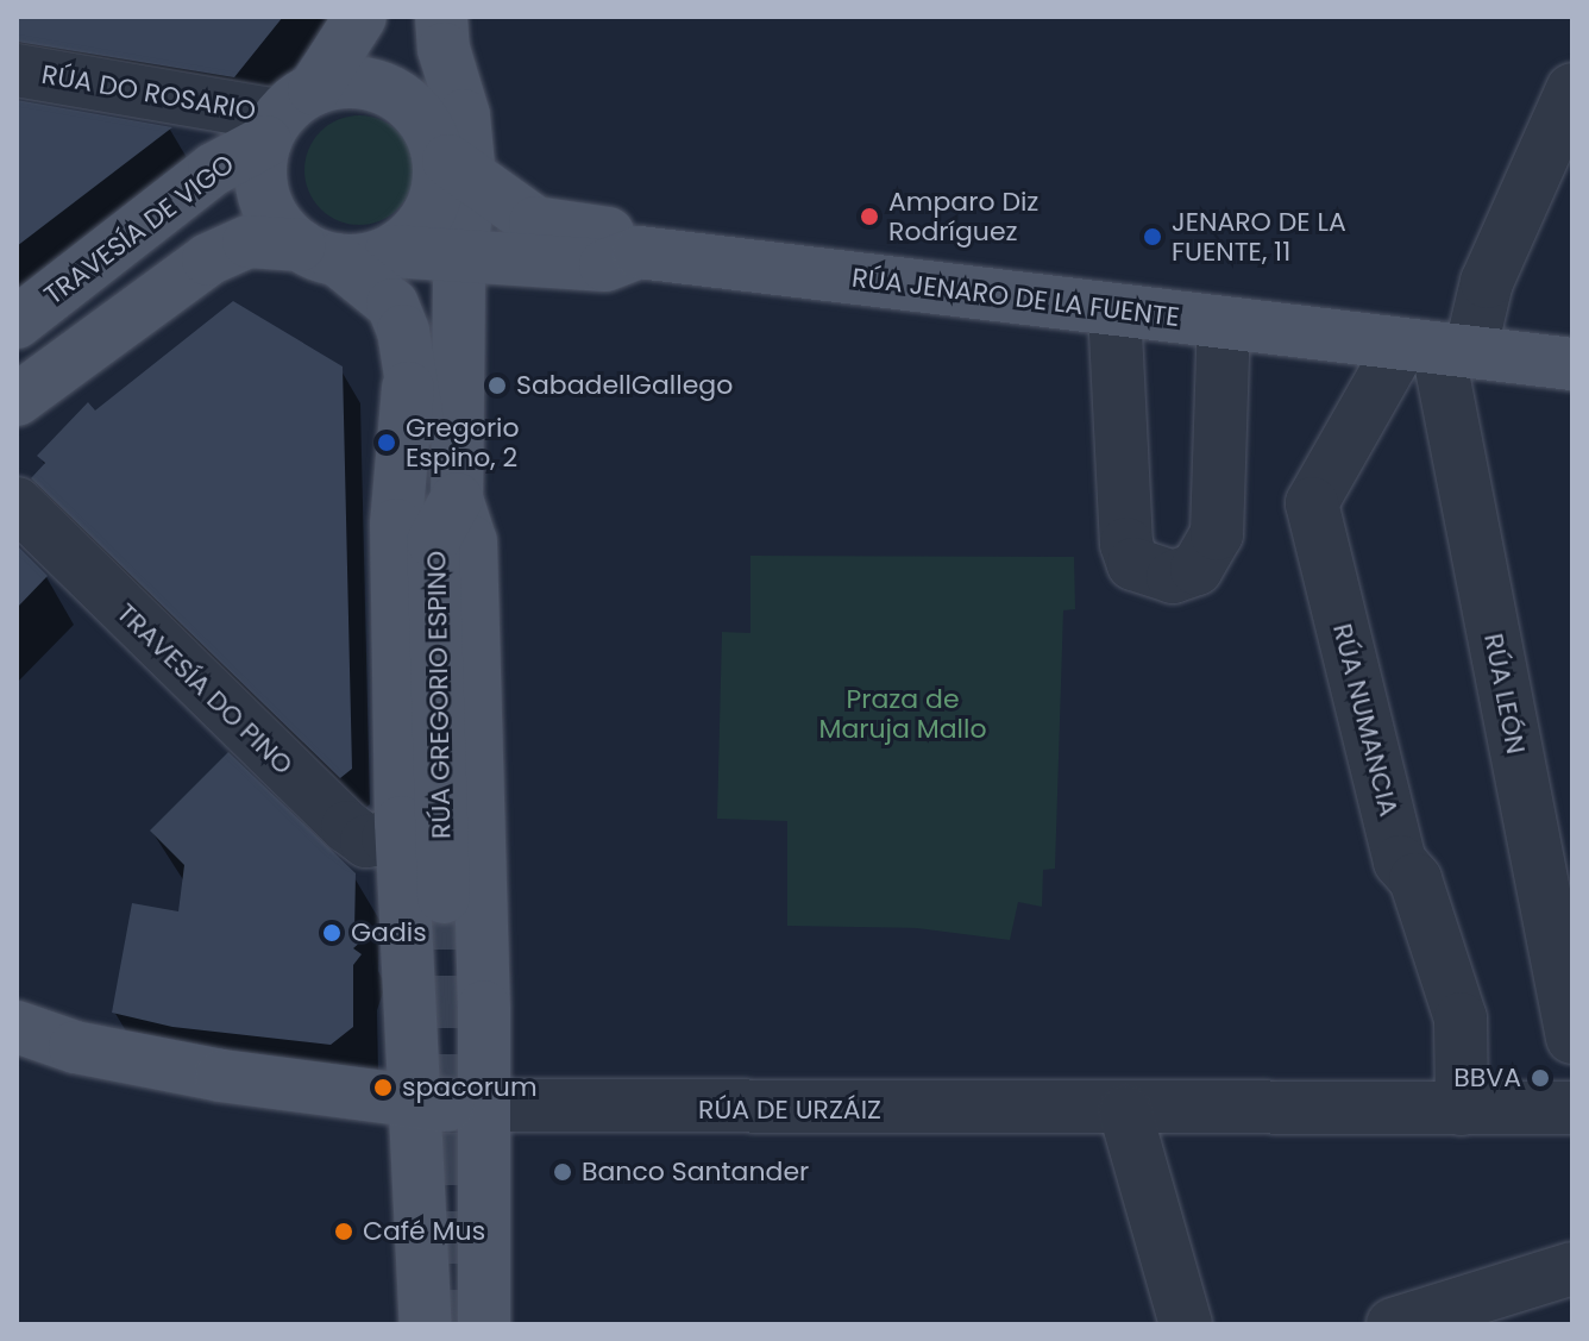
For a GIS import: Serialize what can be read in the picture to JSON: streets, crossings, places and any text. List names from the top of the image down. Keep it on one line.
{"streets":{"main road":["TRAVESÍA DE VIGO","RÚA JENARO DE LA FUENTE","RÚA GREGORIO ESPINO"],"street":["RÚA DO ROSARIO","TRAVESÍA DO PINO","RÚA LEÓN","RÚA NUMANCIA","RÚA DE URZÁIZ"]},"crossings":[["RÚA DO ROSARIO","TRAVESÍA DE VIGO"],["RÚA DO ROSARIO","RÚA JENARO DE LA FUENTE"],["TRAVESÍA DE VIGO","RÚA JENARO DE LA FUENTE"],["RÚA JENARO DE LA FUENTE","RÚA LEÓN"],["RÚA JENARO DE LA FUENTE","RÚA NUMANCIA"],["RÚA LEÓN","RÚA NUMANCIA"],["RÚA NUMANCIA","RÚA DE URZÁIZ"]],"parks":["Praza de Maruja Mallo"],"places":["Amparo Diz Rodríguez","JENARO DE LA FUENTE, 11","SabadellGallego","Gregorio Espino, 2","Gadis","BBVA","spacorum","Banco Santander","Café Mus"]}
